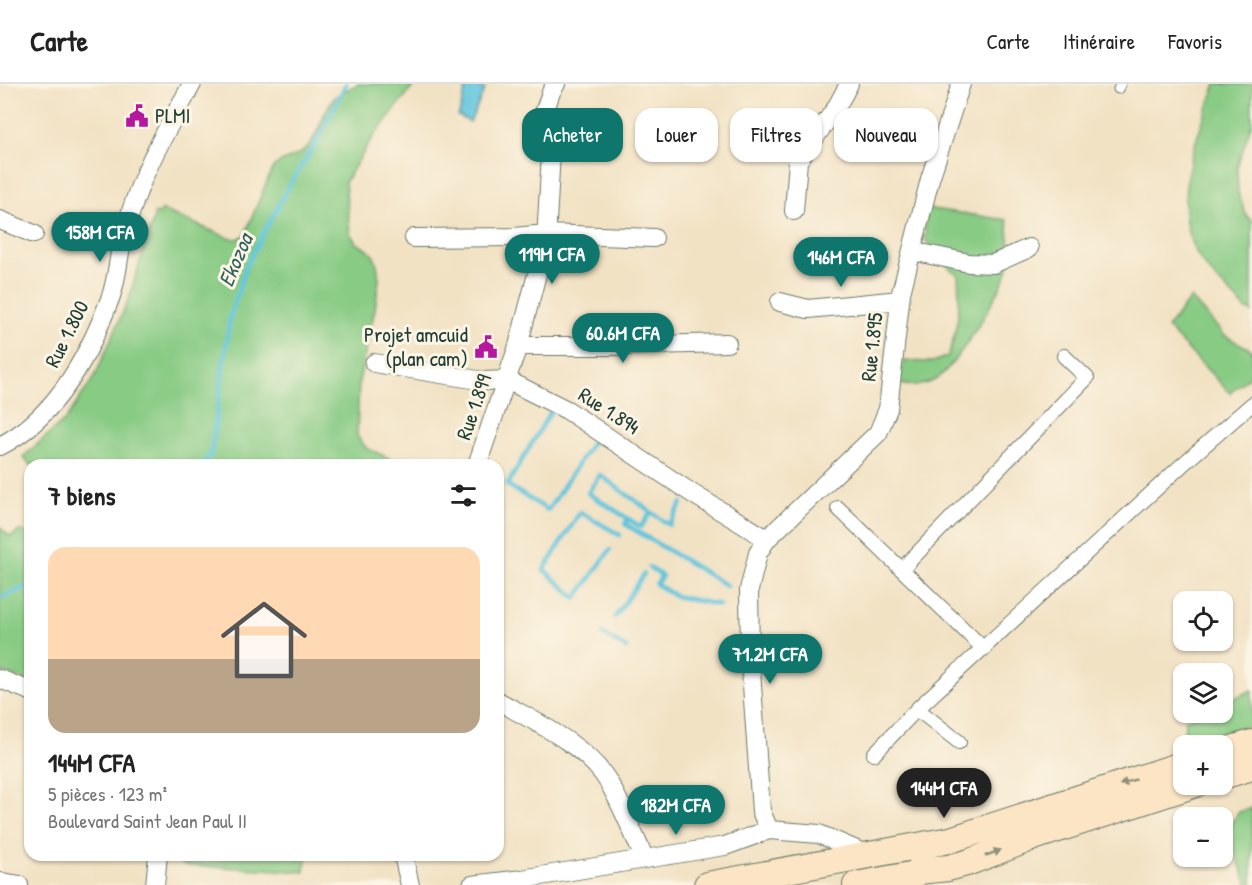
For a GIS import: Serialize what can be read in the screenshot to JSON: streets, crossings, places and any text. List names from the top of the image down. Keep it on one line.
{"streets":{"street":["Rue 1.800","Rue 1.895","Rue 1.899","Rue 1.894"]},"crossings":[["Rue 1.895","Rue 1.894"],["Rue 1.899","Rue 1.894"]],"water":["Ekozoa"],"places":{"public building":["PLMI","Projet amcuid (plan cam)"]},"page":{"header":"Carte","nav":["Carte","Itinéraire","Favoris"],"chip":["Acheter","Louer","Filtres","Nouveau"],"price":["158M CFA","119M CFA","146M CFA","60.6M CFA","71.2M CFA","144M CFA","182M CFA"],"heading":"7 biens","list":[{"name":"144M CFA","note":"5 pièces · 123 m² · Boulevard Saint Jean Paul II"}],"map_buttons":["+","−"]}}
